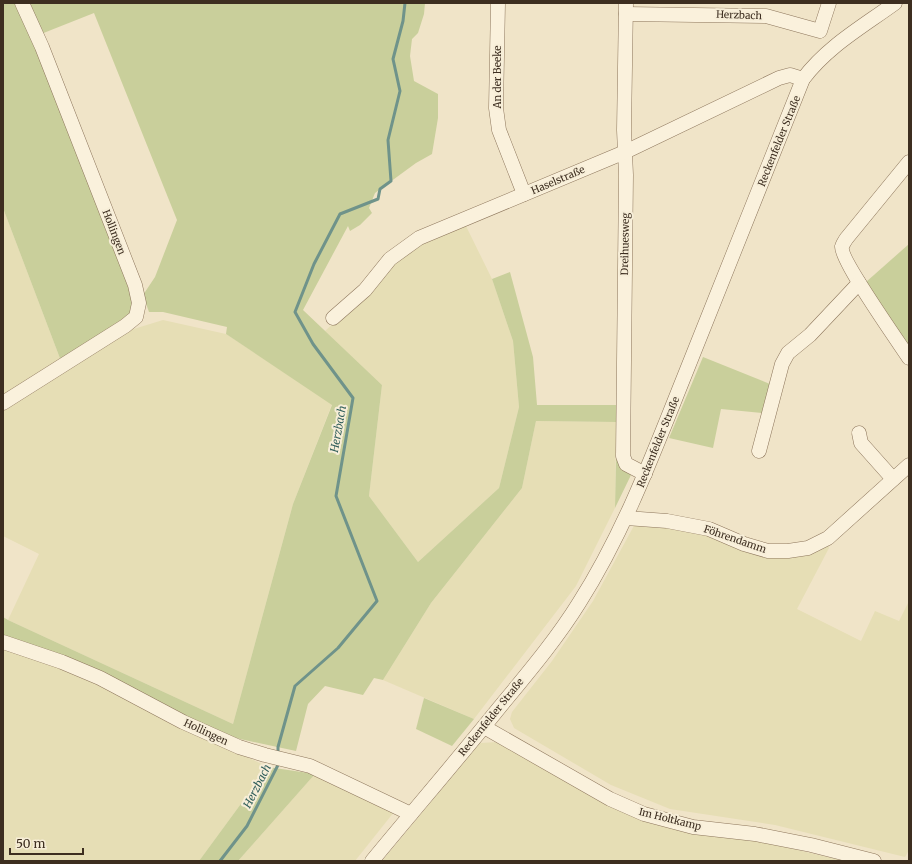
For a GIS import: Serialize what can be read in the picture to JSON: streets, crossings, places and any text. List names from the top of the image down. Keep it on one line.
{"streets":{"street":["Herzbach","An der Beeke","Reckenfelder Straße","Haselstraße","Hollingen","Dreihuesweg","Föhrendamm","Im Holtkamp"]},"crossings":[["Herzbach","Dreihuesweg"],["An der Beeke","Haselstraße"],["Reckenfelder Straße","Haselstraße"],["Reckenfelder Straße","Hollingen"],["Reckenfelder Straße","Dreihuesweg"],["Reckenfelder Straße","Föhrendamm"],["Reckenfelder Straße","Im Holtkamp"],["Haselstraße","Dreihuesweg"]],"water":["Herzbach"],"scale_bar":"50 m"}
